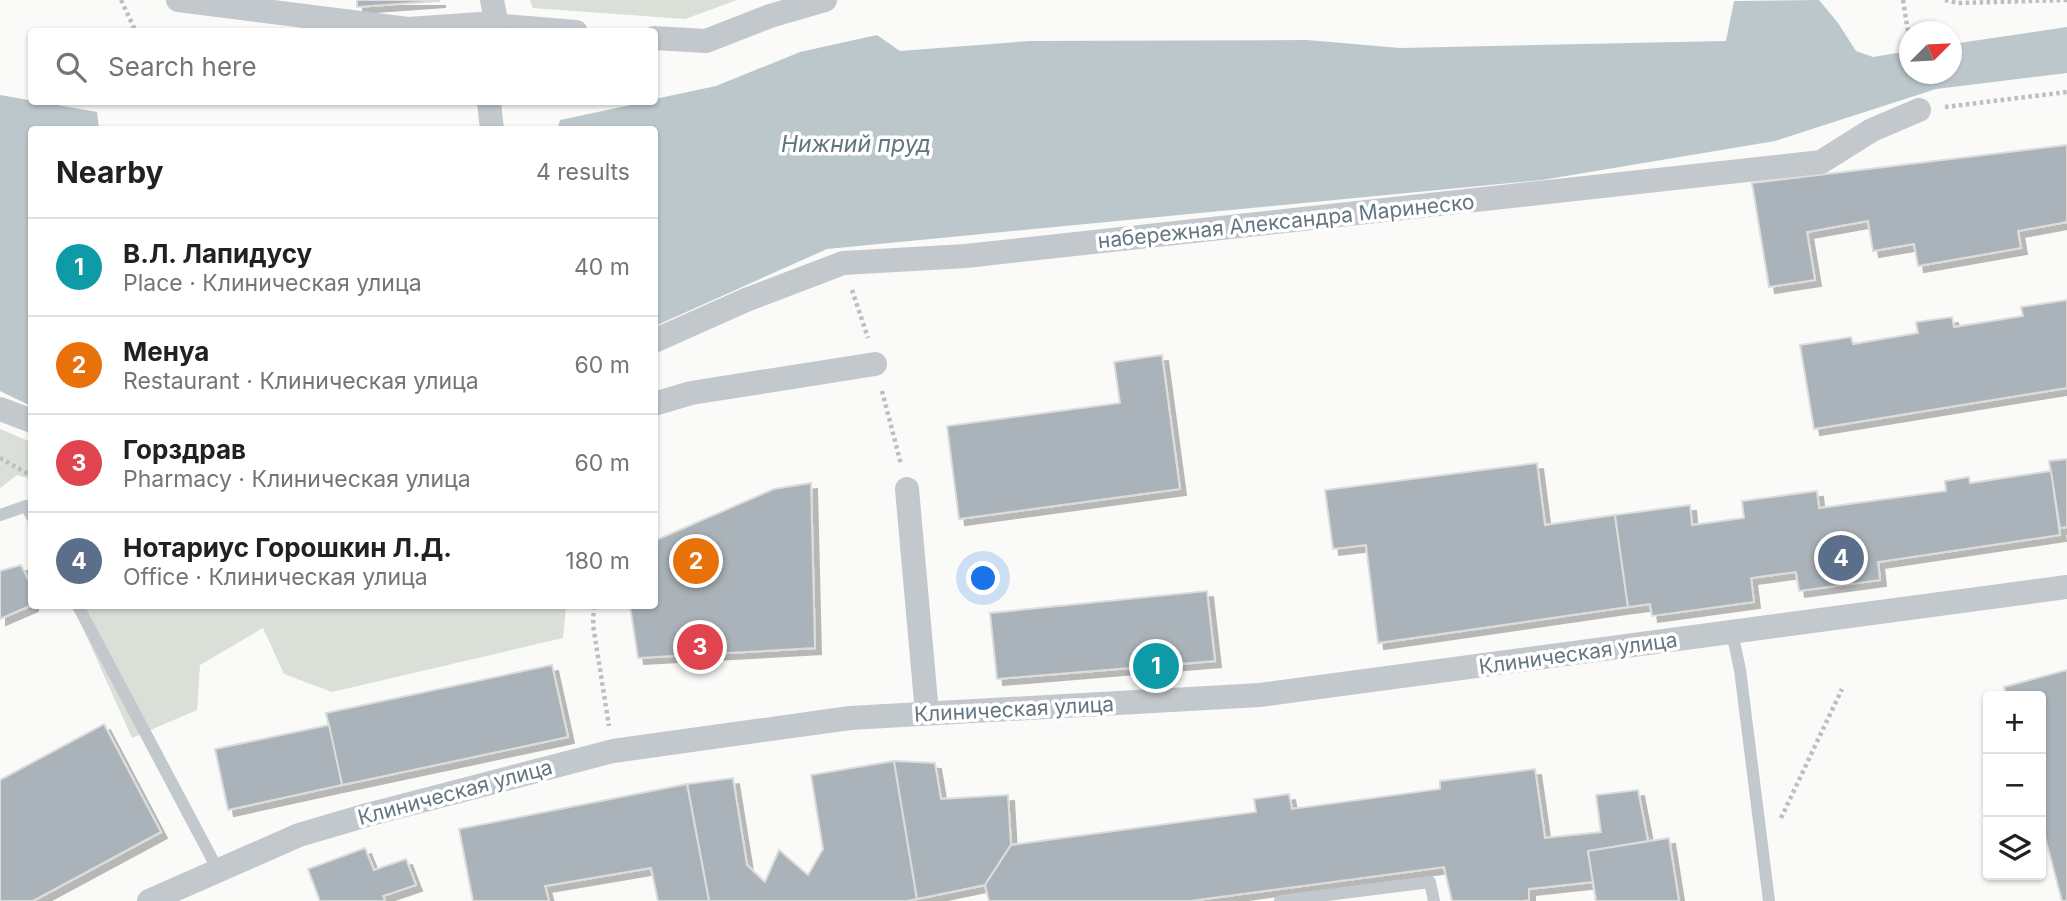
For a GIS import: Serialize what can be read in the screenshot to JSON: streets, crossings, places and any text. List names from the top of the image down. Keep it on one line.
{"streets":{"street":["набережная Александра Маринеско","Клиническая улица"]},"water":["Нижний пруд"],"north":"top right","page":{"search":"Search here","heading":["Nearby","4 results"],"list":[{"mark":"1","name":"В.Л. Лапидусу","note":"Place · Клиническая улица","value":"40 m"},{"mark":"2","name":"Менуа","note":"Restaurant · Клиническая улица","value":"60 m"},{"mark":"3","name":"Горздрав","note":"Pharmacy · Клиническая улица","value":"60 m"},{"mark":"4","name":"Нотариус Горошкин Л.Д.","note":"Office · Клиническая улица","value":"180 m"}],"pins":["4","2","3","1"],"map_buttons":["+","−"]}}
